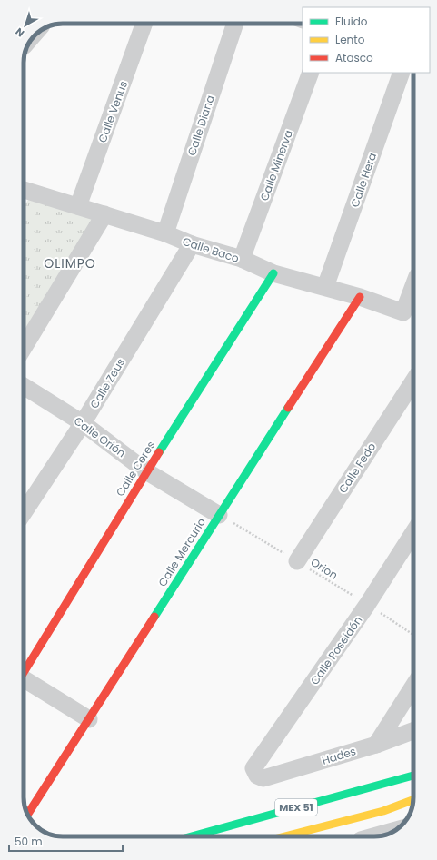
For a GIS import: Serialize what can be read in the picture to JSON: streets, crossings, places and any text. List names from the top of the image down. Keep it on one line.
{"streets":{"street":["Calle Venus","Calle Diana","Calle Minerva","Calle Hera","Calle Baco","Calle Zeus","Calle Orión","Calle Fedo","Calle Ceres","Calle Mercurio","Calle Poseidón","Hades","MEX 51"],"path":["Orion"]},"crossings":[["Calle Venus","Calle Baco"],["Calle Diana","Calle Baco"],["Calle Minerva","Calle Baco"],["Calle Hera","Calle Baco"],["Calle Baco","Calle Zeus"],["Calle Baco","Calle Ceres"],["Calle Baco","Calle Mercurio"],["Calle Zeus","Calle Orión"],["Calle Orión","Calle Ceres"],["Calle Orión","Calle Mercurio"],["Calle Orión","Orion"],["Calle Fedo","Orion"],["Calle Mercurio","Orion"],["Orion","Calle Poseidón"],["Calle Poseidón","Hades"]],"districts":["OLIMPO"],"legend":["Fluido","Lento","Atasco"],"scale_bar":"50 m","north":"bottom left"}
